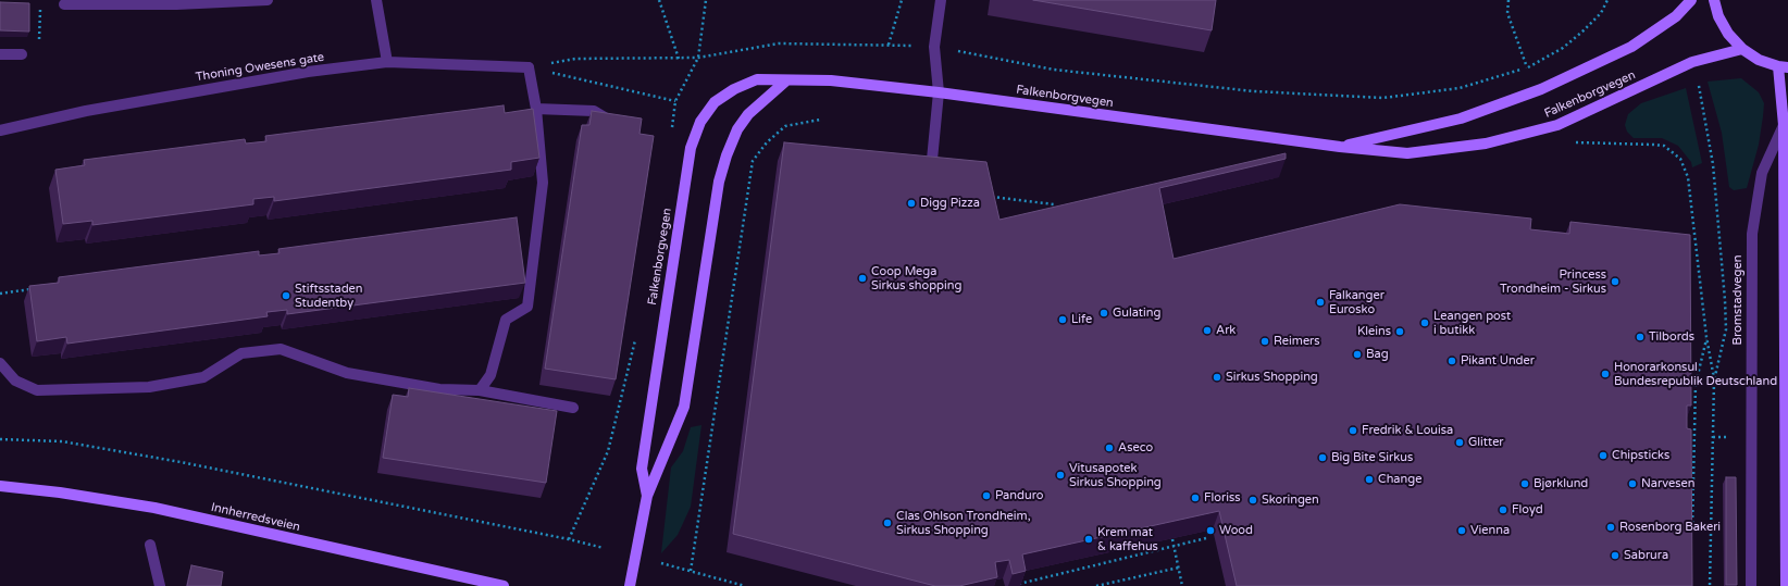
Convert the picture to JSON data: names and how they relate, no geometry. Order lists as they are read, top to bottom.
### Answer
{
  "streets": {
    "main road": ["Falkenborgvegen", "Bromstadvegen", "Innherredsveien"],
    "street": ["Thoning Owesens gate"]
  },
  "places": [
    "Digg Pizza",
    "Coop Mega Sirkus shopping",
    "Princess Trondheim - Sirkus",
    "Stiftsstaden Studentby",
    "Falkanger Eurosko",
    "Gulating",
    "Life",
    "Leangen post i butikk",
    "Ark",
    "Kleins",
    "Tilbords",
    "Reimers",
    "Bag",
    "Pikant Under",
    "Honorarkonsul Bundesrepublik Deutschland",
    "Sirkus Shopping",
    "Fredrik & Louisa",
    "Glitter",
    "Aseco",
    "Chipsticks",
    "Big Bite Sirkus",
    "Vitusapotek Sirkus Shopping",
    "Change",
    "Bjørklund",
    "Narvesen",
    "Panduro",
    "Floriss",
    "Skoringen",
    "Floyd",
    "Clas Ohlson Trondheim, Sirkus Shopping",
    "Rosenborg Bakeri",
    "Wood",
    "Vienna",
    "Krem mat & kaffehus",
    "Sabrura"
  ]
}
